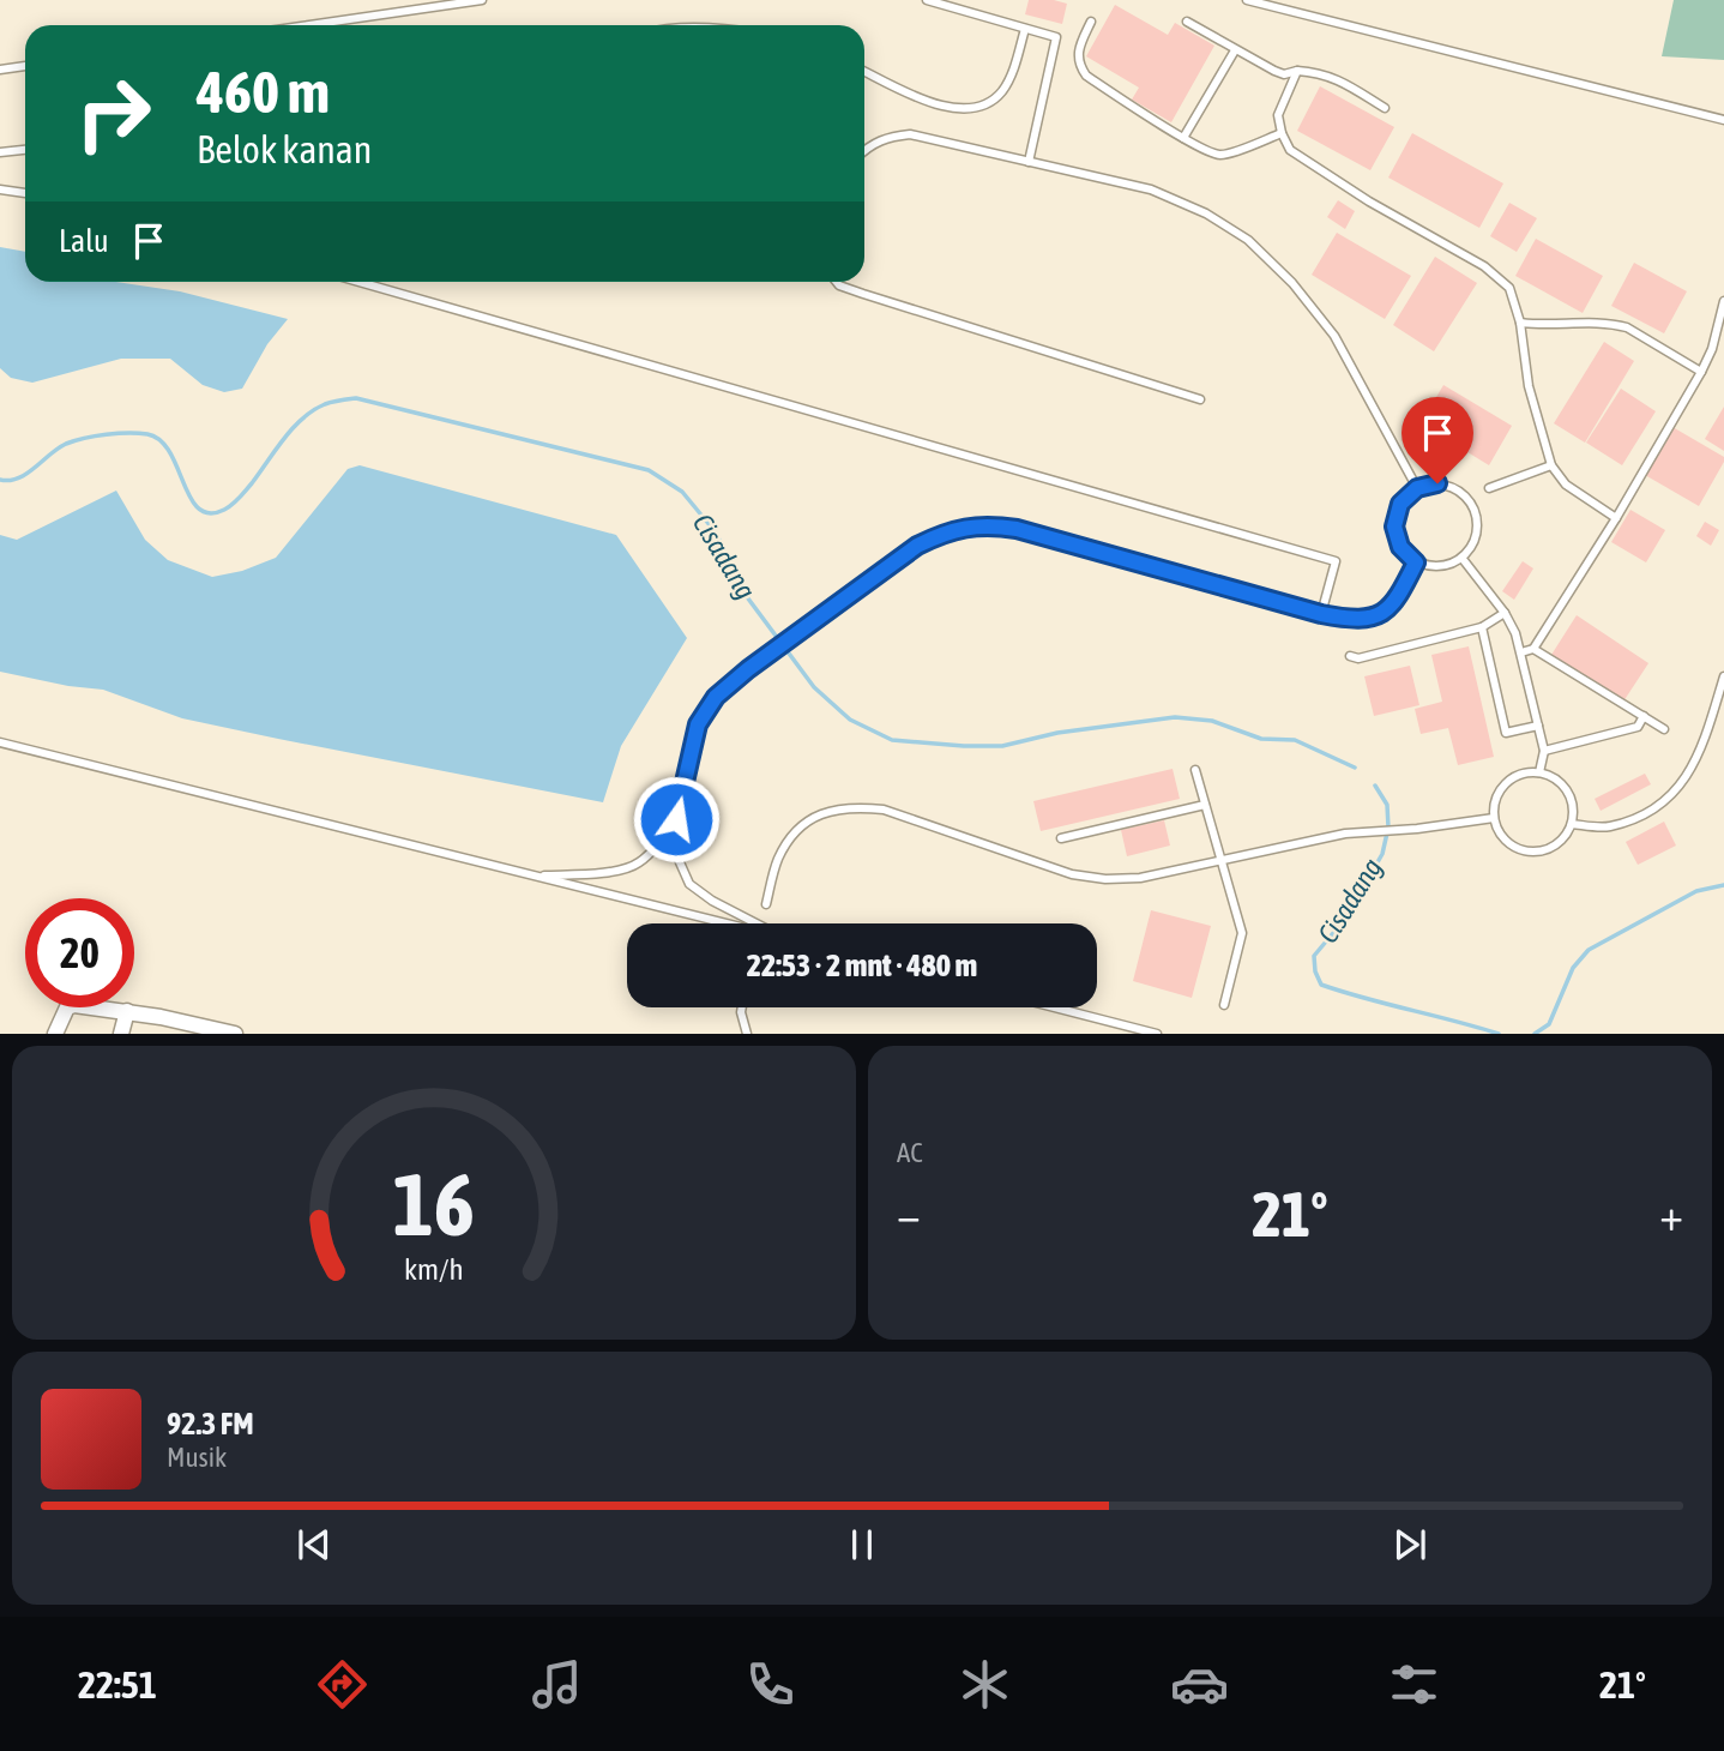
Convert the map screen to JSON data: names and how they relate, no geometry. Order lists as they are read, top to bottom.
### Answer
{
  "water": ["Cisadang"],
  "page": {
    "turn": ["460 m", "Belok kanan"],
    "then": "Lalu",
    "limit": "20",
    "trip": "22:53 · 2 mnt · 480 m",
    "tile": "AC",
    "heat": ["−", "21°", "+"],
    "song": ["92.3 FM", "Musik"],
    "tabs": ["22:51", "21°"],
    "gauge": ["16", "km/h"]
  }
}
